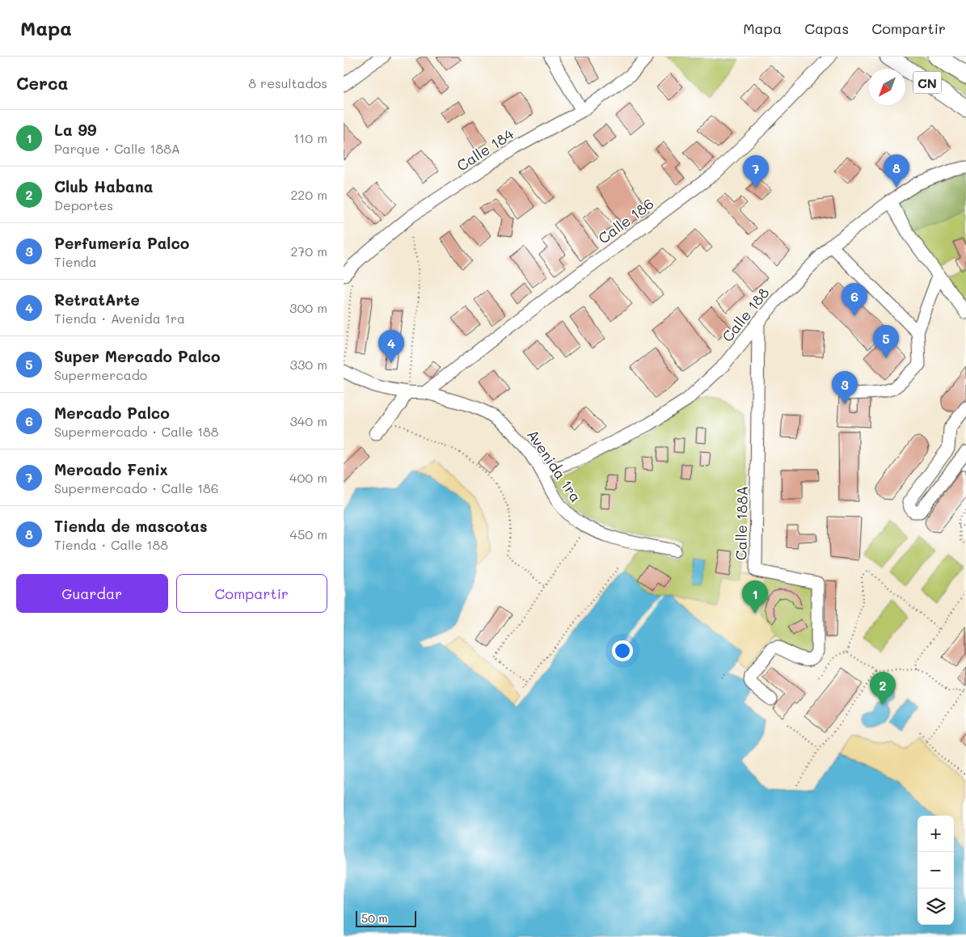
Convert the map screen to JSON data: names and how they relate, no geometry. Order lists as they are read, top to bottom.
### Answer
{
  "streets": {
    "highway": ["CN"],
    "street": [
      "Calle 184",
      "Calle 186",
      "Calle 188",
      "Avenida 1ra",
      "Calle 188A"
    ]
  },
  "crossings": [
    ["Calle 186", "Avenida 1ra"],
    ["Calle 188", "Avenida 1ra"],
    ["Calle 188", "Calle 188A"]
  ],
  "scale_bar": "50 m",
  "north": "bottom left",
  "page": {
    "header": "Mapa",
    "nav": ["Mapa", "Capas", "Compartir"],
    "heading": ["Cerca", "8 resultados"],
    "list": [
      {
        "mark": "1",
        "name": "La 99",
        "note": "Parque · Calle 188A",
        "value": "110 m"
      },
      {
        "mark": "2",
        "name": "Club Habana",
        "note": "Deportes",
        "value": "220 m"
      },
      {
        "mark": "3",
        "name": "Perfumería Palco",
        "note": "Tienda",
        "value": "270 m"
      },
      {
        "mark": "4",
        "name": "RetratArte",
        "note": "Tienda · Avenida 1ra",
        "value": "300 m"
      },
      {
        "mark": "5",
        "name": "Super Mercado Palco",
        "note": "Supermercado",
        "value": "330 m"
      },
      {
        "mark": "6",
        "name": "Mercado Palco",
        "note": "Supermercado · Calle 188",
        "value": "340 m"
      },
      {
        "mark": "7",
        "name": "Mercado Fenix",
        "note": "Supermercado · Calle 186",
        "value": "400 m"
      },
      {
        "mark": "8",
        "name": "Tienda de mascotas",
        "note": "Tienda · Calle 188",
        "value": "450 m"
      }
    ],
    "pins": [
      "8",
      "7",
      "6",
      "5",
      "4",
      "3",
      "1",
      "2"
    ],
    "buttons": ["Guardar", "Compartir"],
    "map_buttons": ["+", "−"],
    "scale": "50 m"
  }
}
